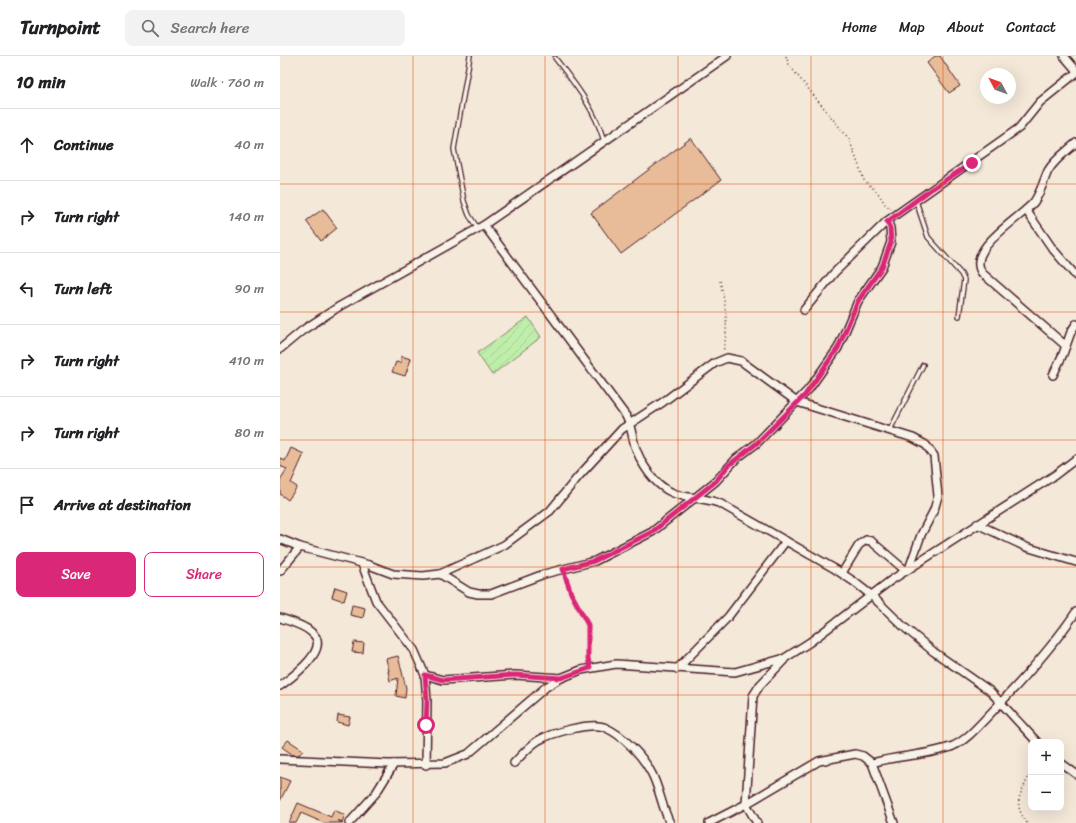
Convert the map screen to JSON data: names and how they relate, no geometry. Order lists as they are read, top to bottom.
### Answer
{
  "north": "top left",
  "page": {
    "header": "Turnpoint",
    "search": "Search here",
    "nav": [
      "Home",
      "Map",
      "About",
      "Contact"
    ],
    "heading": ["10 min", "Walk · 760 m"],
    "list": [
      ["Continue", "40 m"],
      ["Turn right", "140 m"],
      ["Turn left", "90 m"],
      ["Turn right", "410 m"],
      ["Turn right", "80 m"],
      "Arrive at destination"
    ],
    "buttons": ["Save", "Share"],
    "map_buttons": ["+", "−"]
  }
}
